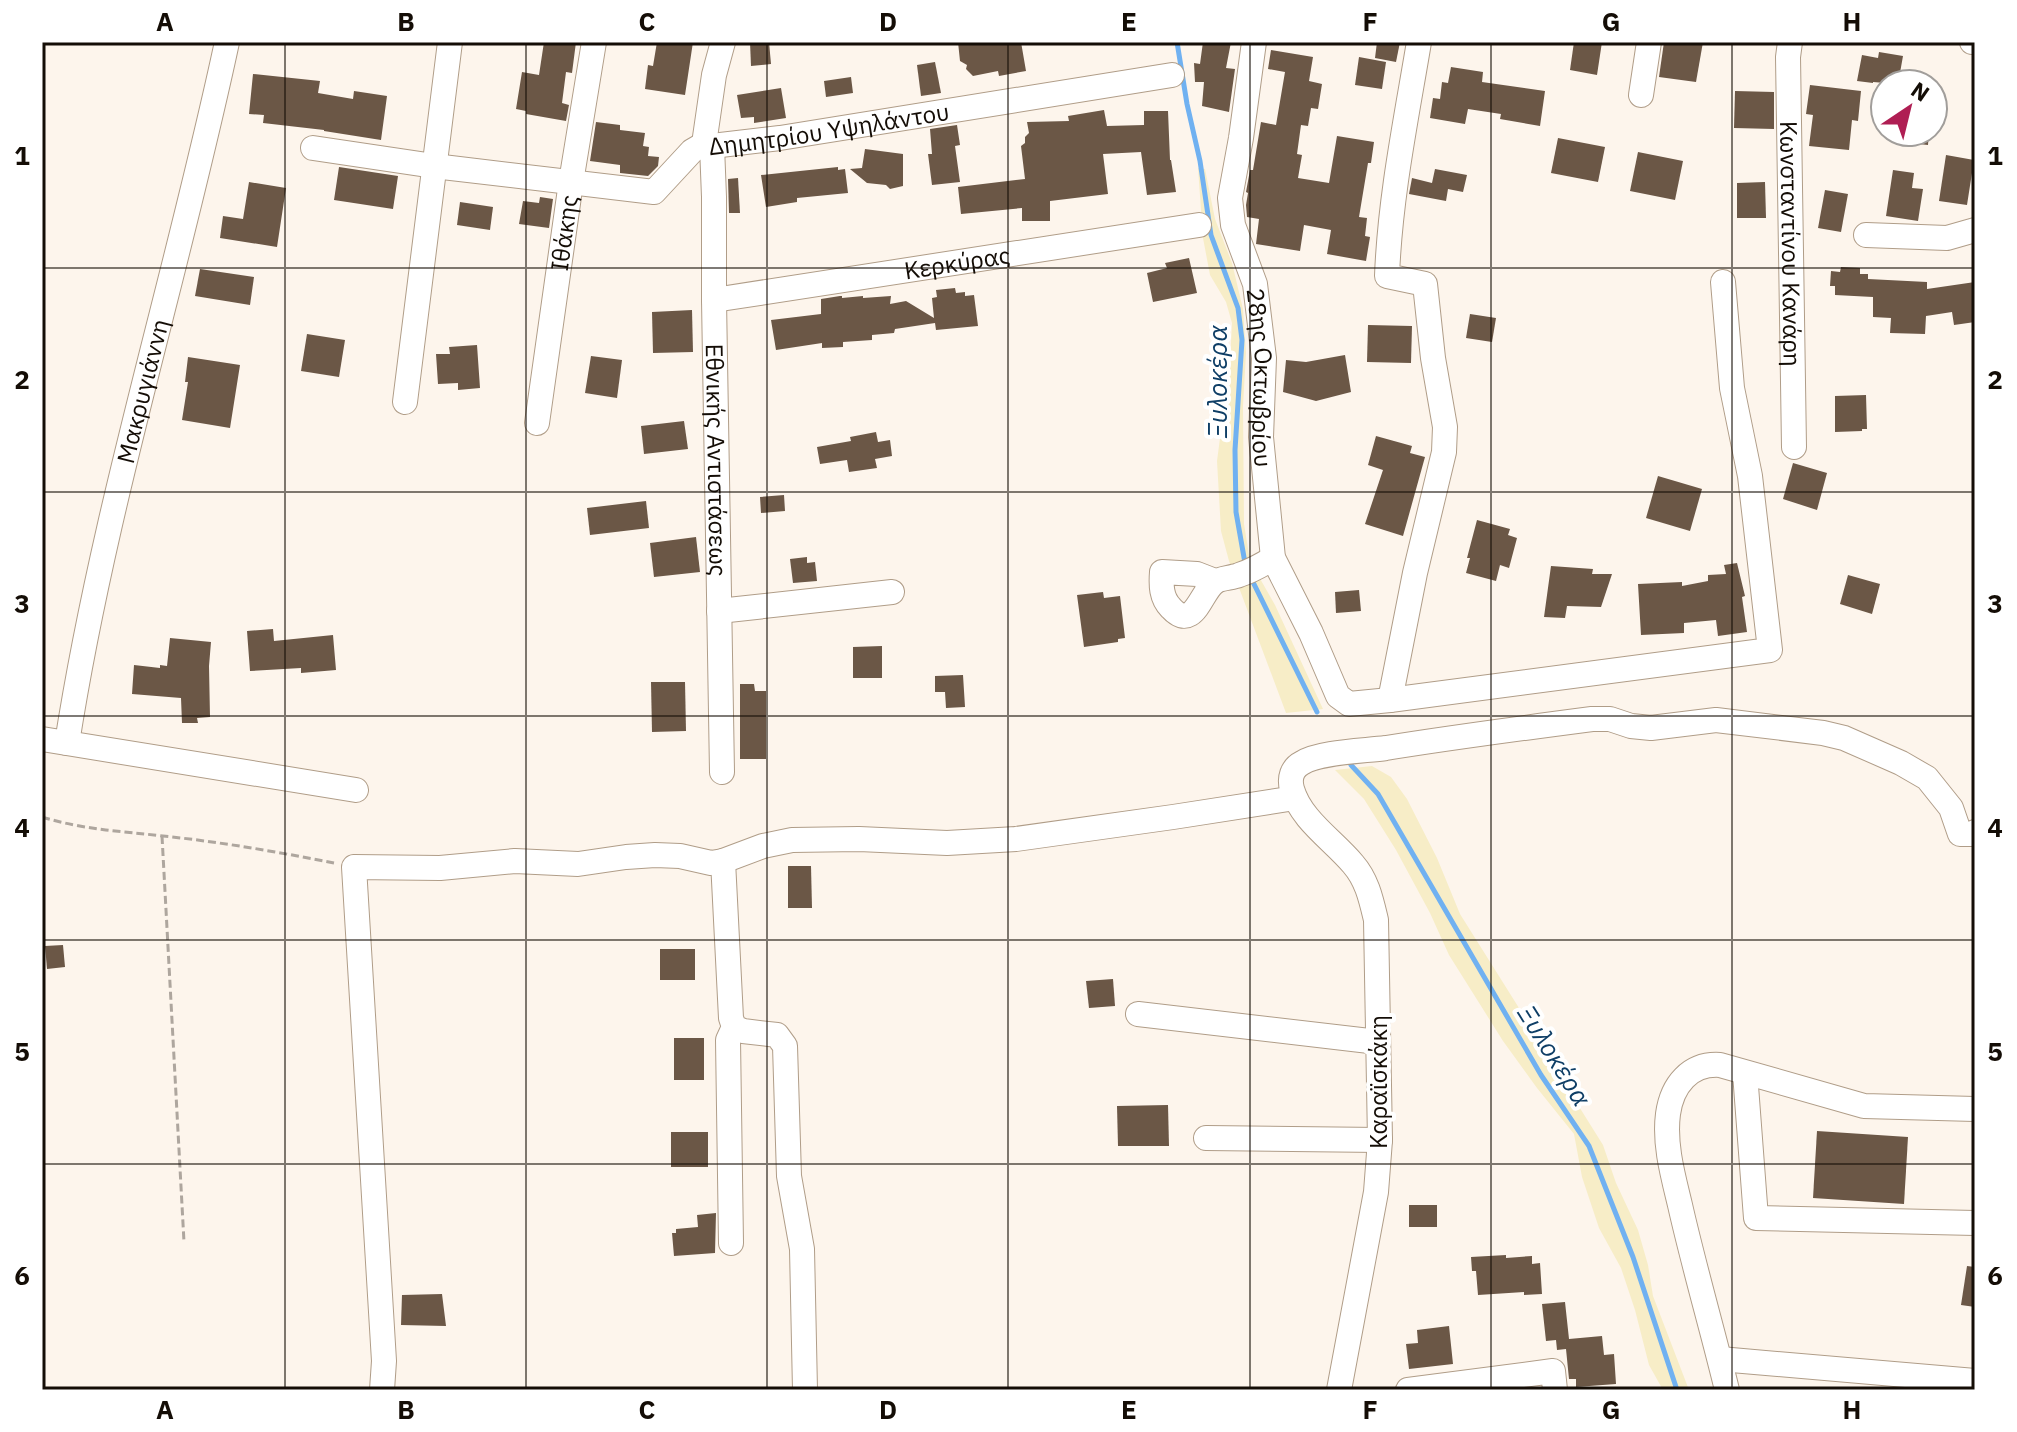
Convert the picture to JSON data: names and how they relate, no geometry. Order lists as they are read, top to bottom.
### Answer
{
  "streets": {
    "street": [
      "Δημητρίου Υψηλάντου",
      "Ιθάκης",
      "Κωνσταντίνου Κανάρη",
      "Κερκύρας",
      "28ης Οκτωβρίου",
      "Μακρυγιάννη",
      "Εθνικής Αντιστάσεως",
      "Καραϊσκάκη"
    ]
  },
  "crossings": [
    ["Δημητρίου Υψηλάντου", "Ιθάκης"],
    ["Δημητρίου Υψηλάντου", "Εθνικής Αντιστάσεως"],
    ["Κερκύρας", "Εθνικής Αντιστάσεως"]
  ],
  "water": ["Ξυλοκέρα"],
  "north": "top right",
  "grid": {
    "columns": [
      "A",
      "B",
      "C",
      "D",
      "E",
      "F",
      "G",
      "H"
    ],
    "rows": [
      "1",
      "2",
      "3",
      "4",
      "5",
      "6"
    ]
  }
}
